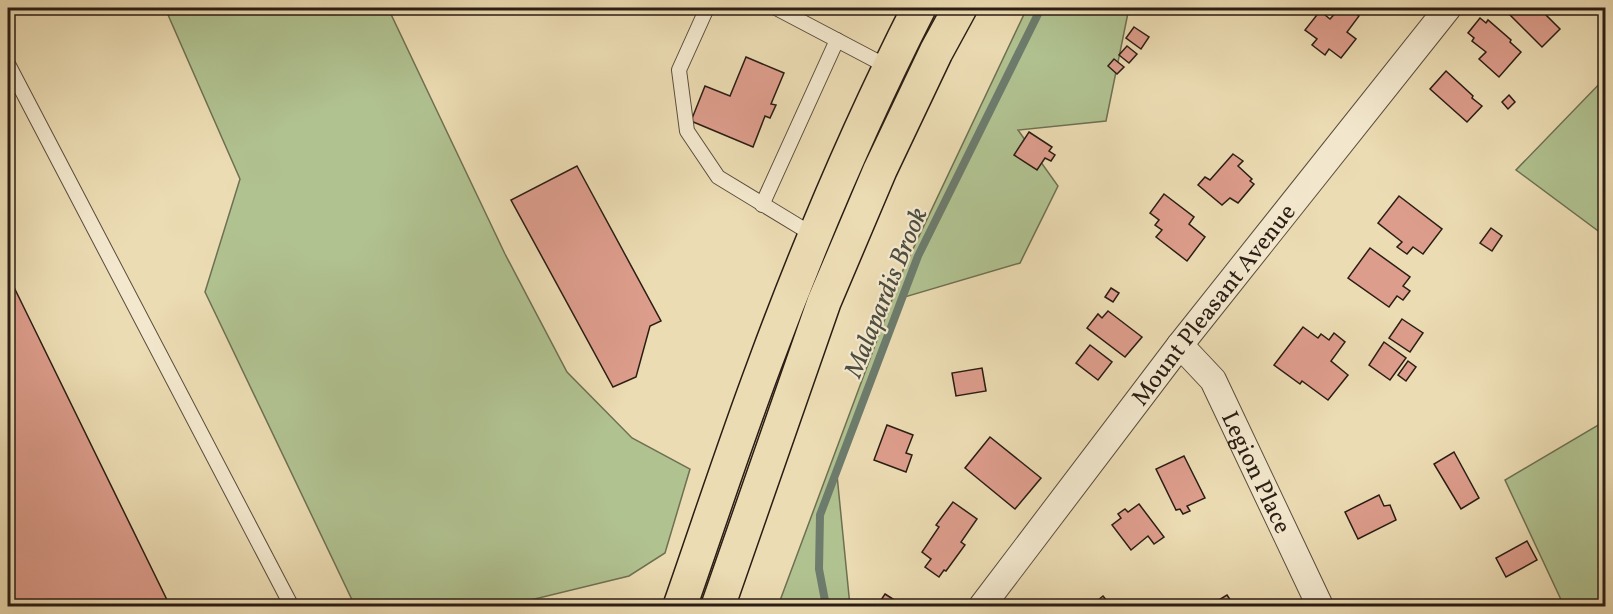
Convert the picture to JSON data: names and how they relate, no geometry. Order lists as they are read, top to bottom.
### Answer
{
  "streets": {
    "street": ["Mount Pleasant Avenue", "Legion Place"]
  },
  "crossings": [
    ["Mount Pleasant Avenue", "Legion Place"]
  ],
  "water": ["Malapardis Brook"]
}
